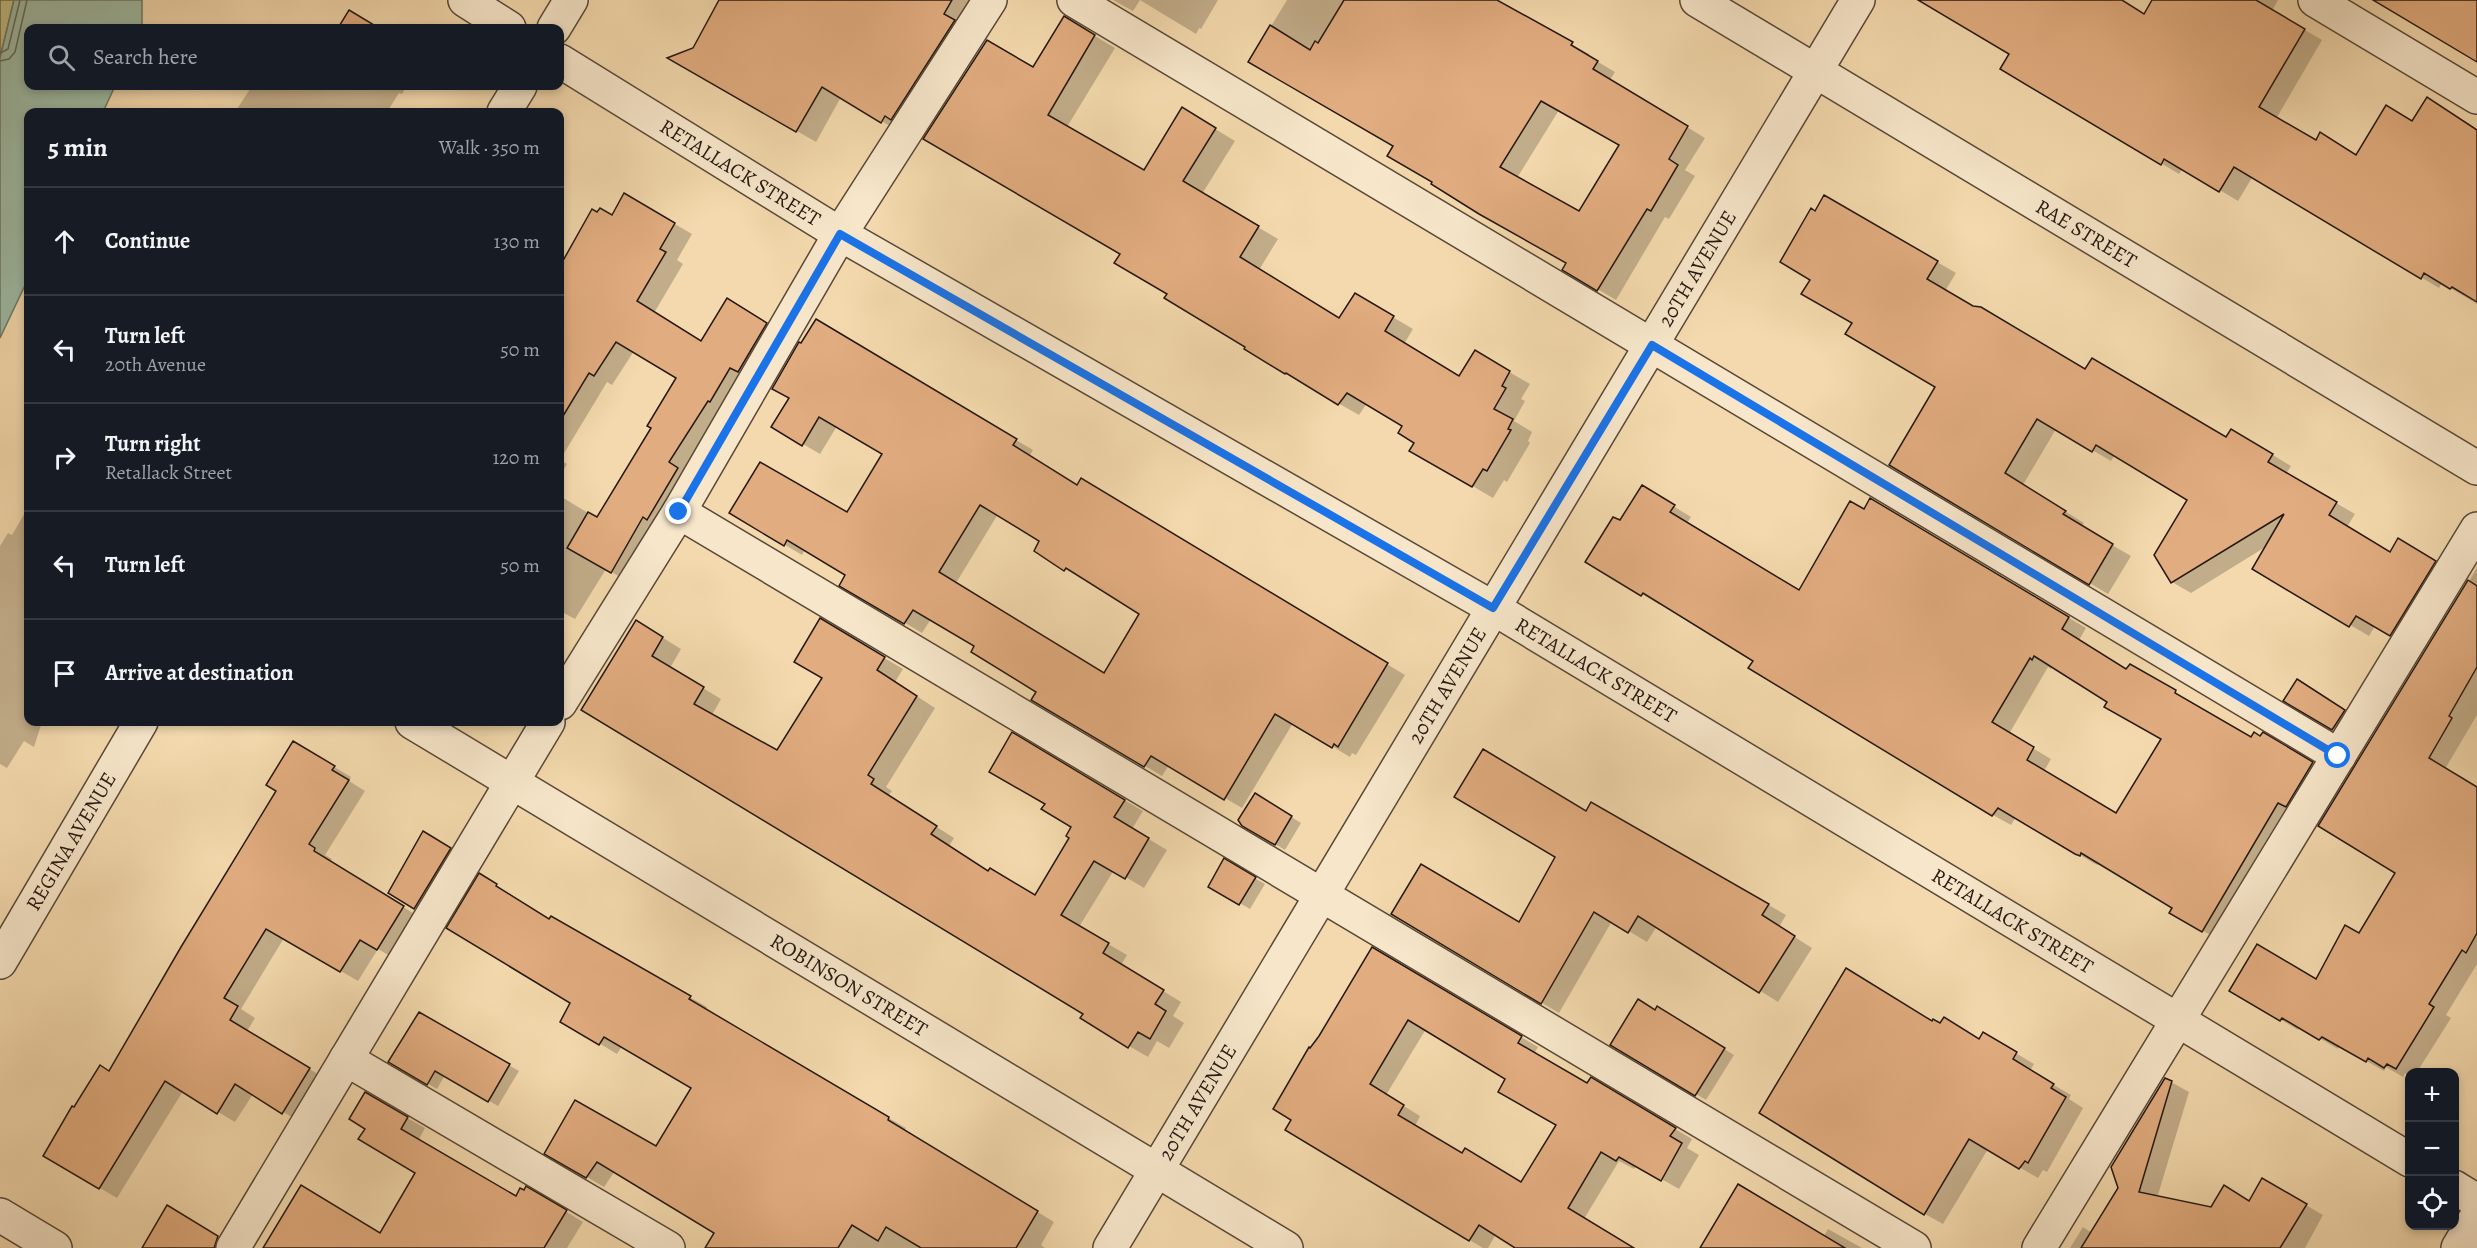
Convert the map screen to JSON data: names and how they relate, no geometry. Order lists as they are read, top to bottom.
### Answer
{
  "streets": {
    "street": [
      "RETALLACK STREET",
      "RAE STREET",
      "20TH AVENUE",
      "REGINA AVENUE",
      "ROBINSON STREET"
    ]
  },
  "crossings": [
    ["RETALLACK STREET", "20TH AVENUE"],
    ["RAE STREET", "20TH AVENUE"],
    ["20TH AVENUE", "ROBINSON STREET"]
  ],
  "page": {
    "search": "Search here",
    "heading": ["5 min", "Walk · 350 m"],
    "list": [
      ["Continue", "130 m"],
      ["Turn left", "20th Avenue", "50 m"],
      ["Turn right", "Retallack Street", "120 m"],
      ["Turn left", "50 m"],
      "Arrive at destination"
    ],
    "map_buttons": ["+", "−"]
  }
}
